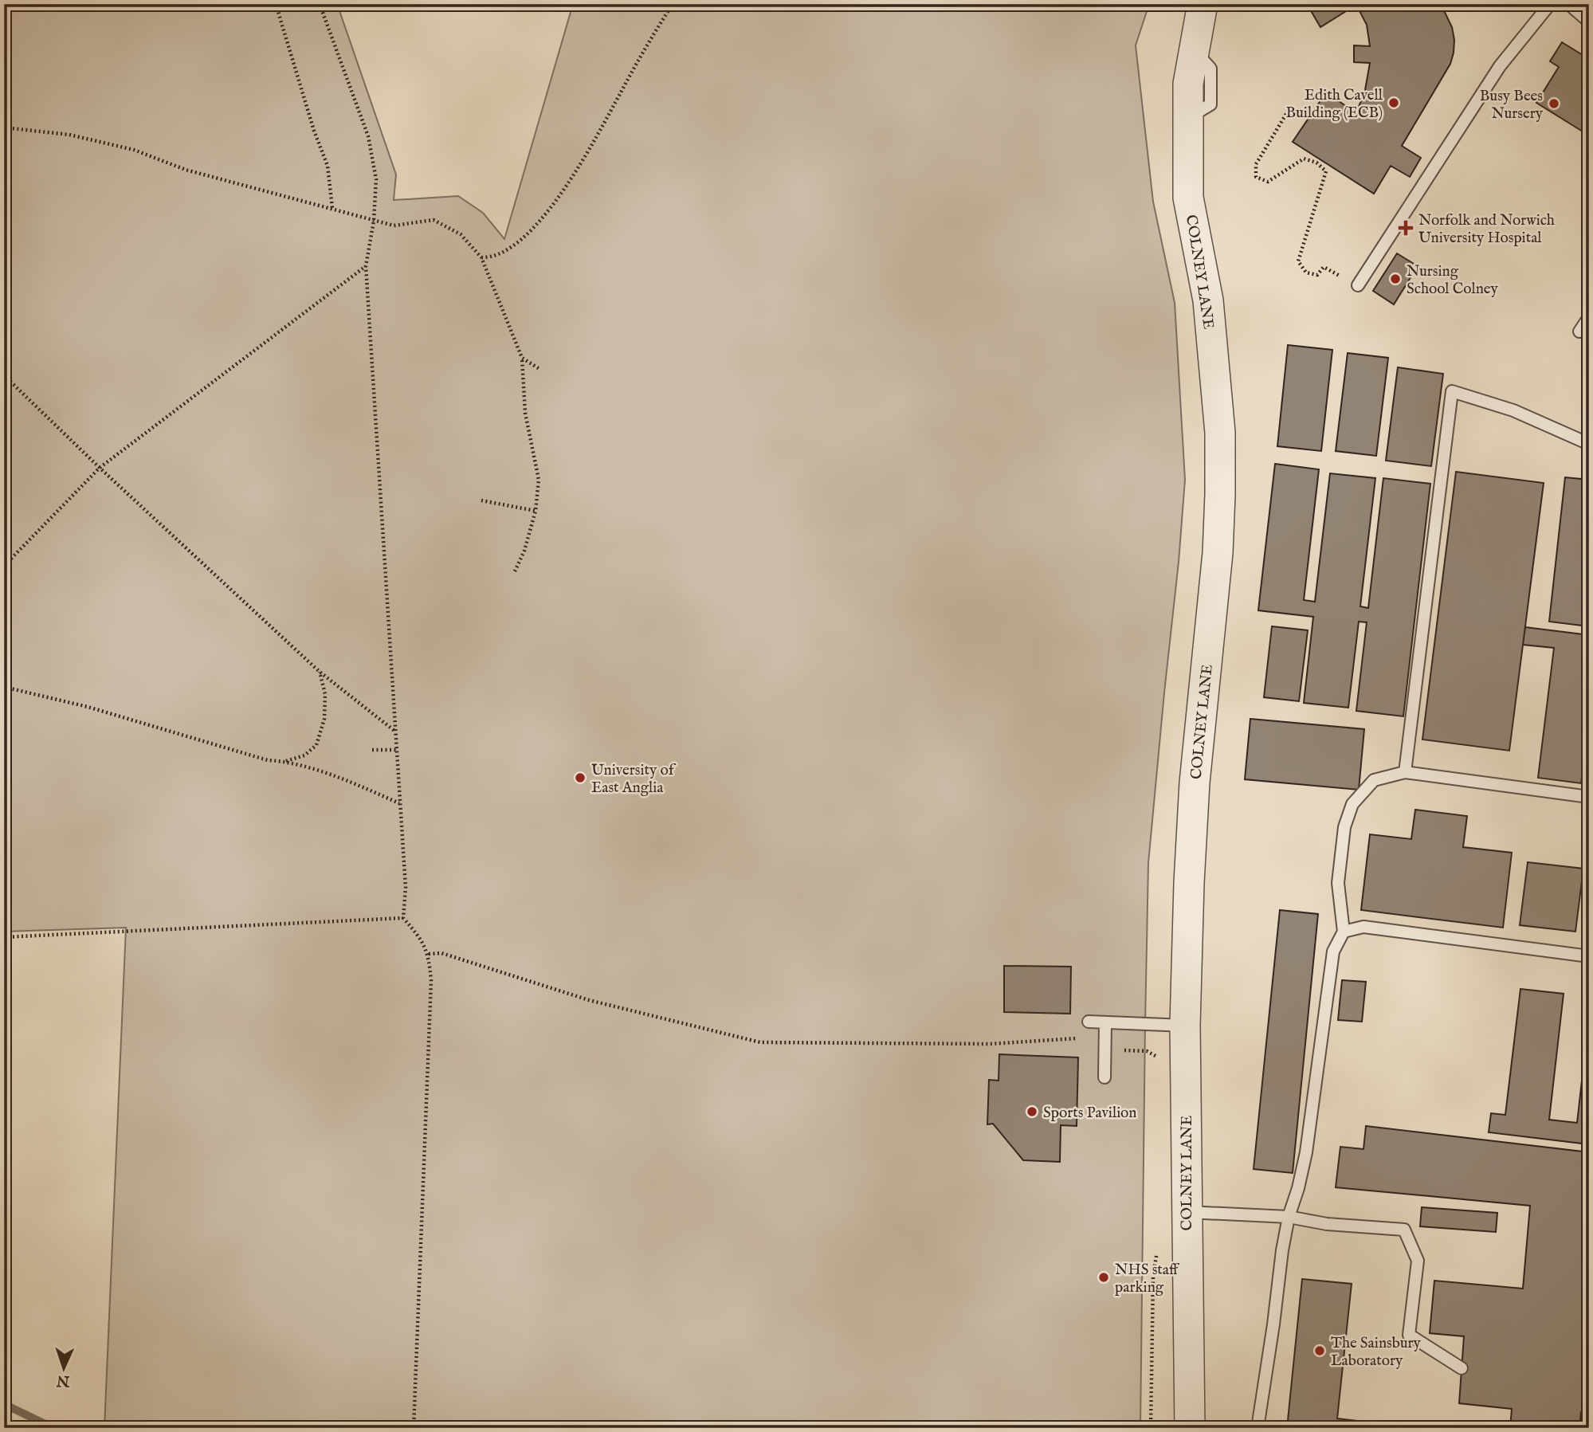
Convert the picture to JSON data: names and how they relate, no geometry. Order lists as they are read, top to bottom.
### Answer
{
  "streets": {
    "street": ["COLNEY LANE"]
  },
  "places": {
    "other": [
      "Edith Cavell Building (ECB)",
      "Busy Bees Nursery",
      "Nursing School Colney",
      "University of East Anglia",
      "Sports Pavilion",
      "NHS staff parking",
      "The Sainsbury Laboratory"
    ],
    "health": ["Norfolk and Norwich University Hospital"]
  },
  "north": "bottom"
}
